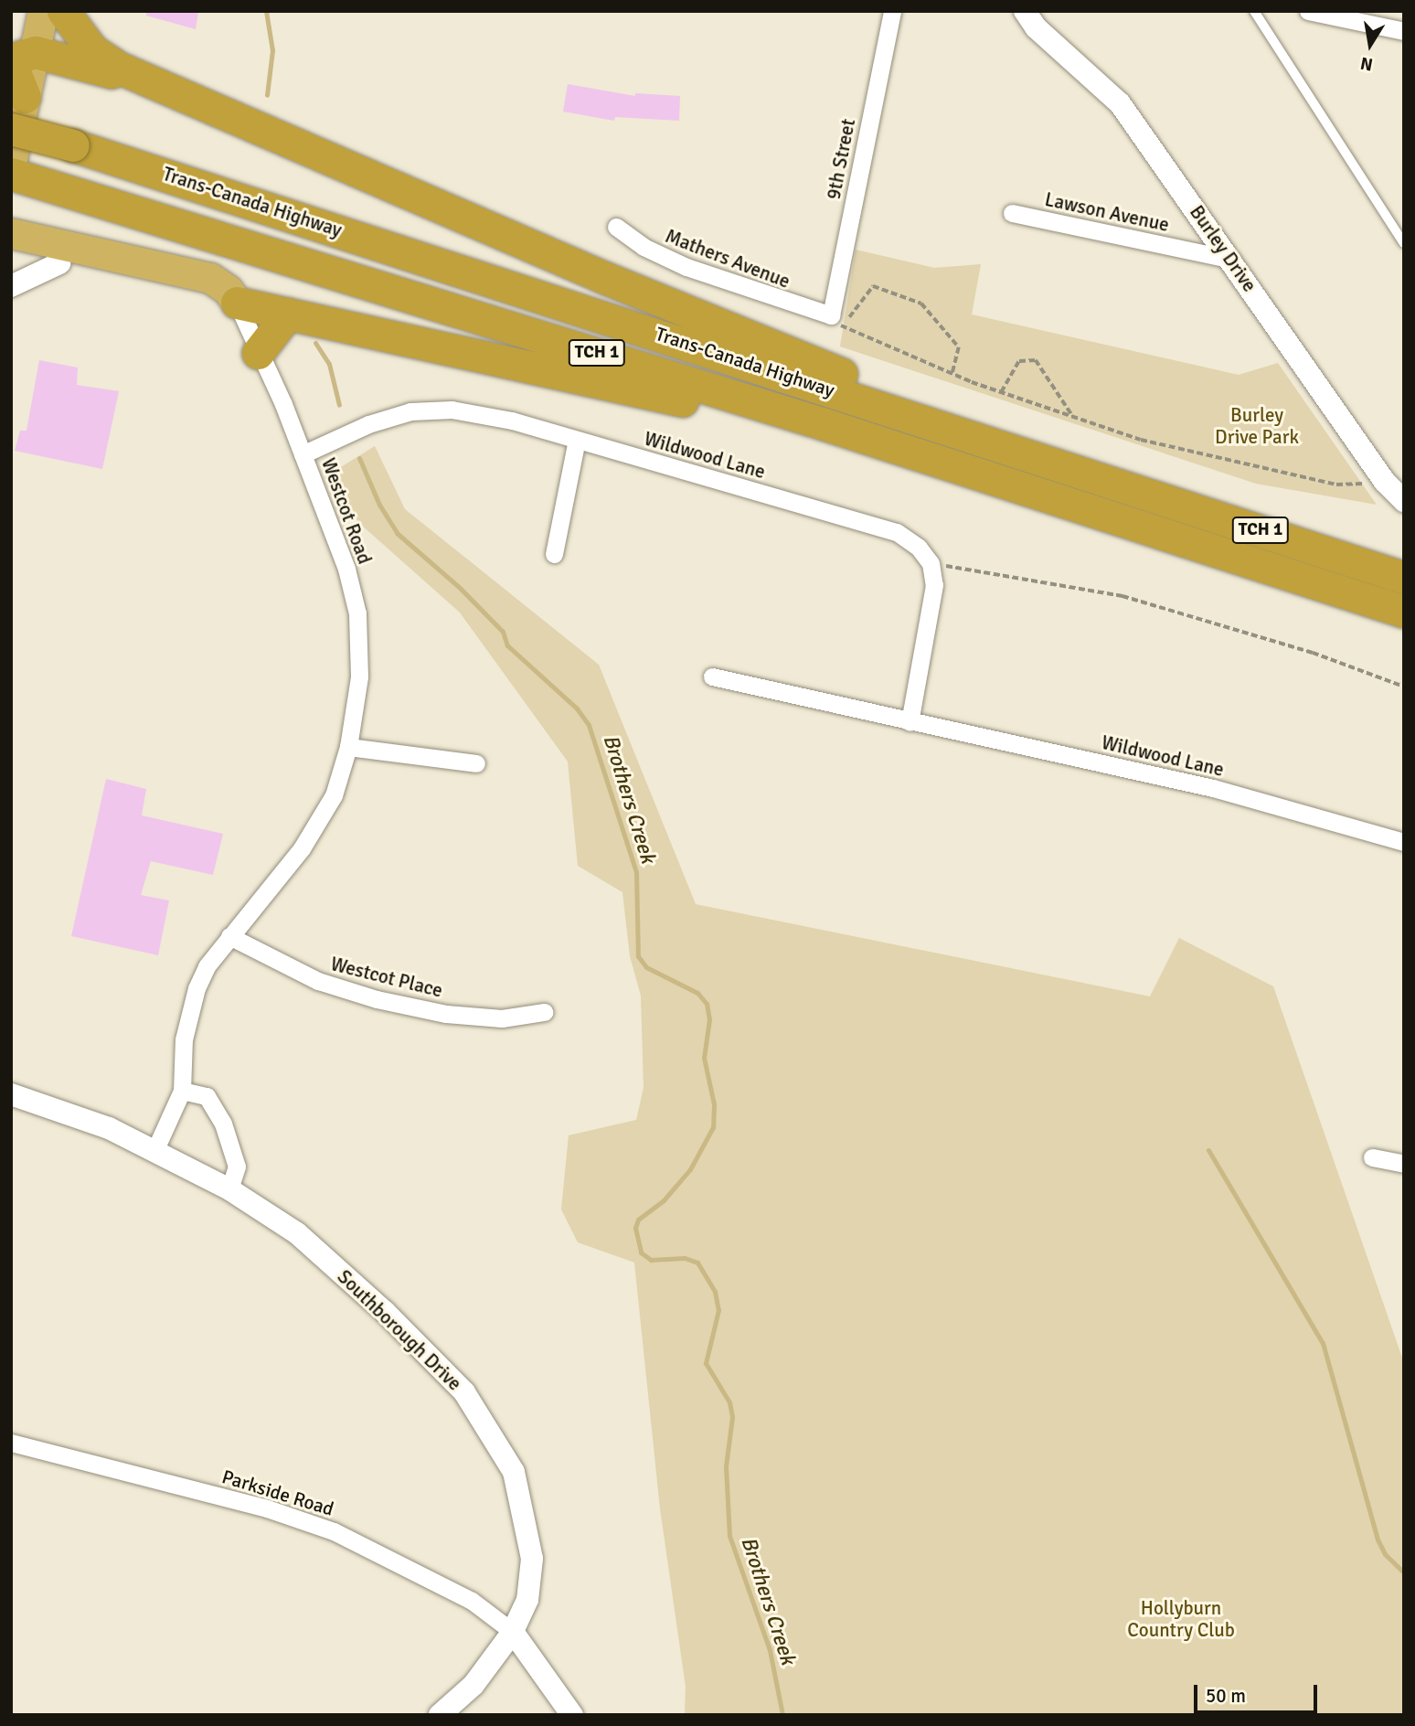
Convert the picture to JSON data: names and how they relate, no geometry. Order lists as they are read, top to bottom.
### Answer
{
  "streets": {
    "highway": ["Trans-Canada Highway", "TCH 1"],
    "street": [
      "9th Street",
      "Lawson Avenue",
      "Burley Drive",
      "Mathers Avenue",
      "Wildwood Lane",
      "Westcot Road",
      "Westcot Place",
      "Southborough Drive",
      "Parkside Road"
    ]
  },
  "crossings": [
    ["9th Street", "Mathers Avenue"],
    ["Lawson Avenue", "Burley Drive"],
    ["Wildwood Lane", "Westcot Road"],
    ["Westcot Road", "Westcot Place"],
    ["Westcot Road", "Southborough Drive"],
    ["Southborough Drive", "Parkside Road"]
  ],
  "water": ["Brothers Creek"],
  "parks": ["Burley Drive Park", "Hollyburn Country Club"],
  "scale_bar": "50 m",
  "north": "bottom"
}
